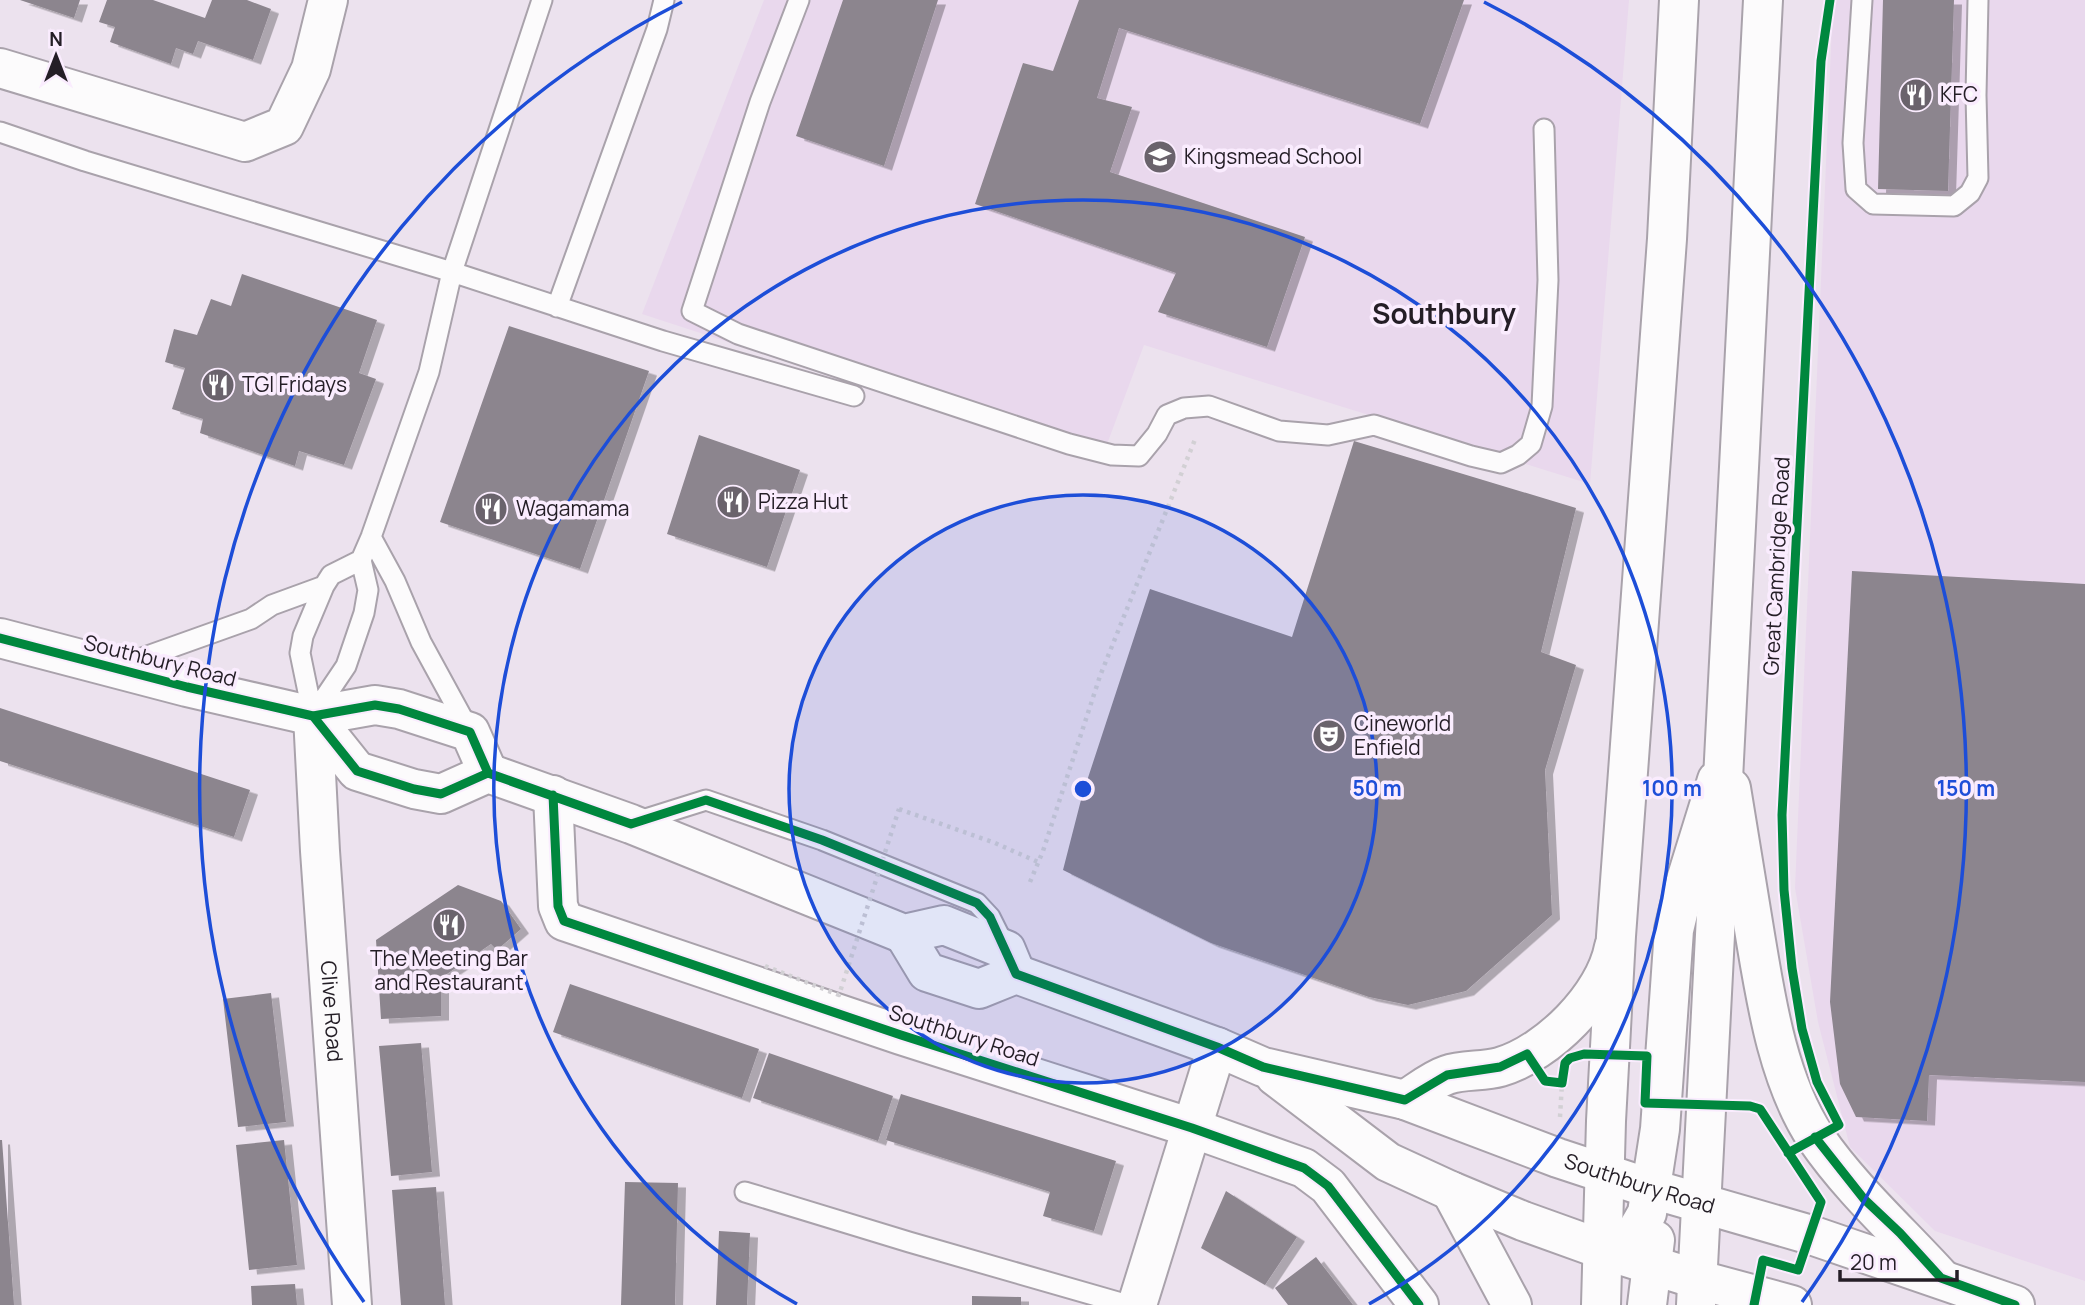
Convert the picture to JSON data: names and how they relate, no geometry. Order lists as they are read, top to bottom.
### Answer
{
  "streets": {
    "main road": ["Great Cambridge Road", "Southbury Road", "Clive Road"]
  },
  "crossings": [
    ["Great Cambridge Road", "Southbury Road"],
    ["Southbury Road", "Clive Road"]
  ],
  "districts": ["Southbury"],
  "places": {
    "restaurant": [
      "KFC",
      "TGI Fridays",
      "Pizza Hut",
      "Wagamama",
      "The Meeting Bar and Restaurant"
    ],
    "school or university": ["Kingsmead School"],
    "theatre": ["Cineworld Enfield"]
  },
  "scale_bar": "20 m",
  "north": "top",
  "rings": ["50 m", "100 m", "150 m"]
}
